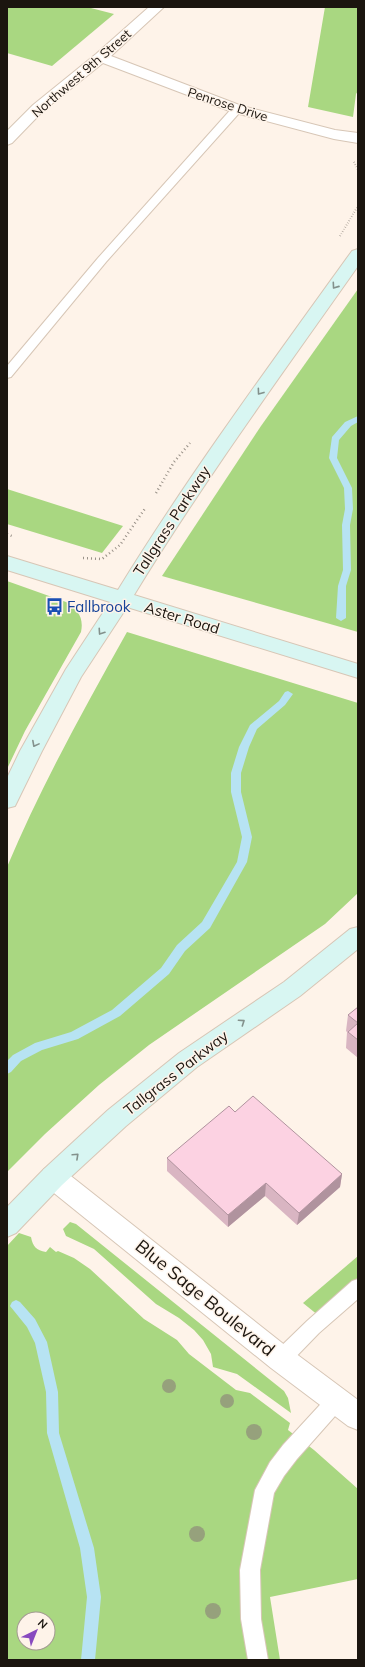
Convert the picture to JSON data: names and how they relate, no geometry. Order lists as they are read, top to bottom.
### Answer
{
  "streets": {
    "street": [
      "Northwest 9th Street",
      "Penrose Drive",
      "Tallgrass Parkway",
      "Aster Road",
      "Blue Sage Boulevard"
    ]
  },
  "crossings": [
    ["Northwest 9th Street", "Penrose Drive"],
    ["Tallgrass Parkway", "Aster Road"],
    ["Tallgrass Parkway", "Blue Sage Boulevard"]
  ],
  "places": {
    "bus stop": ["Fallbrook"]
  },
  "north": "top right"
}
